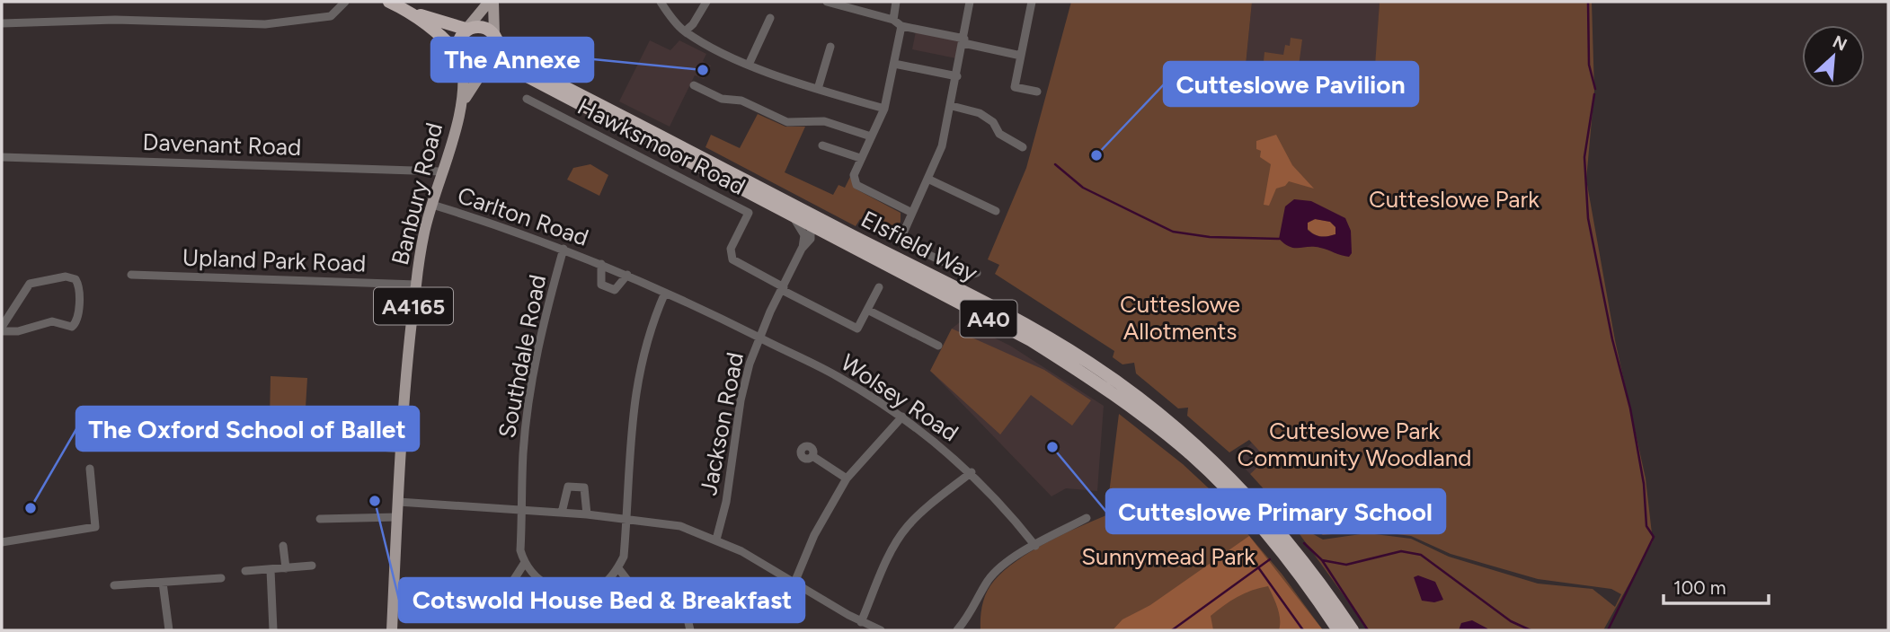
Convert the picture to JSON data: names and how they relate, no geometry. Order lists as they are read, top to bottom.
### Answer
{
  "streets": {
    "highway": ["Elsfield Way", "A40"],
    "main road": ["Banbury Road", "A4165"],
    "street": [
      "Davenant Road",
      "Hawksmoor Road",
      "Carlton Road",
      "Upland Park Road",
      "Southdale Road",
      "Wolsey Road",
      "Jackson Road"
    ]
  },
  "crossings": [
    ["Davenant Road", "Banbury Road"],
    ["Hawksmoor Road", "Jackson Road"],
    ["Banbury Road", "Carlton Road"],
    ["Banbury Road", "Elsfield Way"],
    ["Banbury Road", "Upland Park Road"],
    ["Carlton Road", "Southdale Road"],
    ["Carlton Road", "Wolsey Road"],
    ["Elsfield Way", "Jackson Road"],
    ["Wolsey Road", "Jackson Road"]
  ],
  "parks": [
    "Cutteslowe Park",
    "Cutteslowe Allotments",
    "Cutteslowe Park Community Woodland",
    "Sunnymead Park"
  ],
  "places": [
    "The Annexe",
    "Cutteslowe Pavilion",
    "Cutteslowe Primary School",
    "Cotswold House Bed & Breakfast",
    "The Oxford School of Ballet"
  ],
  "scale_bar": "100 m",
  "north": "top right"
}
